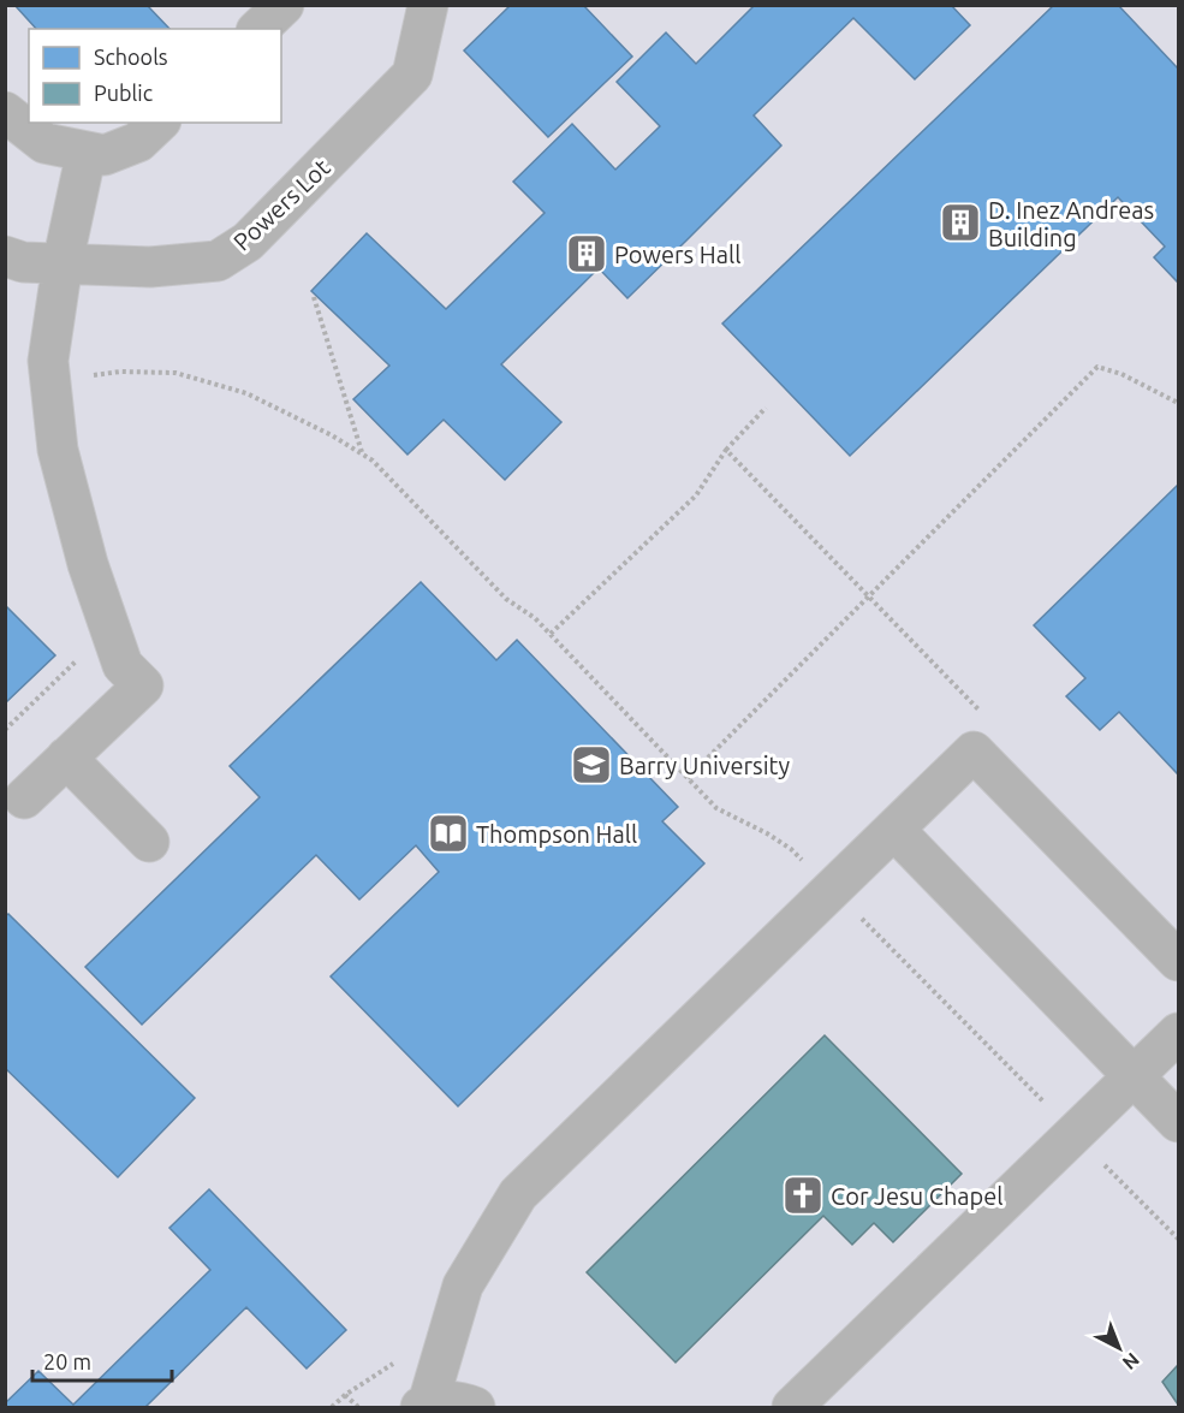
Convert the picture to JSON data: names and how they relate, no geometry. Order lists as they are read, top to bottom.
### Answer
{
  "streets": {
    "lane": ["Powers Lot"]
  },
  "places": {
    "building": ["D. Inez Andreas Building", "Powers Hall"],
    "school or university": ["Barry University"],
    "library": ["Thompson Hall"],
    "church": ["Cor Jesu Chapel"]
  },
  "legend": ["Schools", "Public"],
  "scale_bar": "20 m",
  "north": "bottom right"
}
